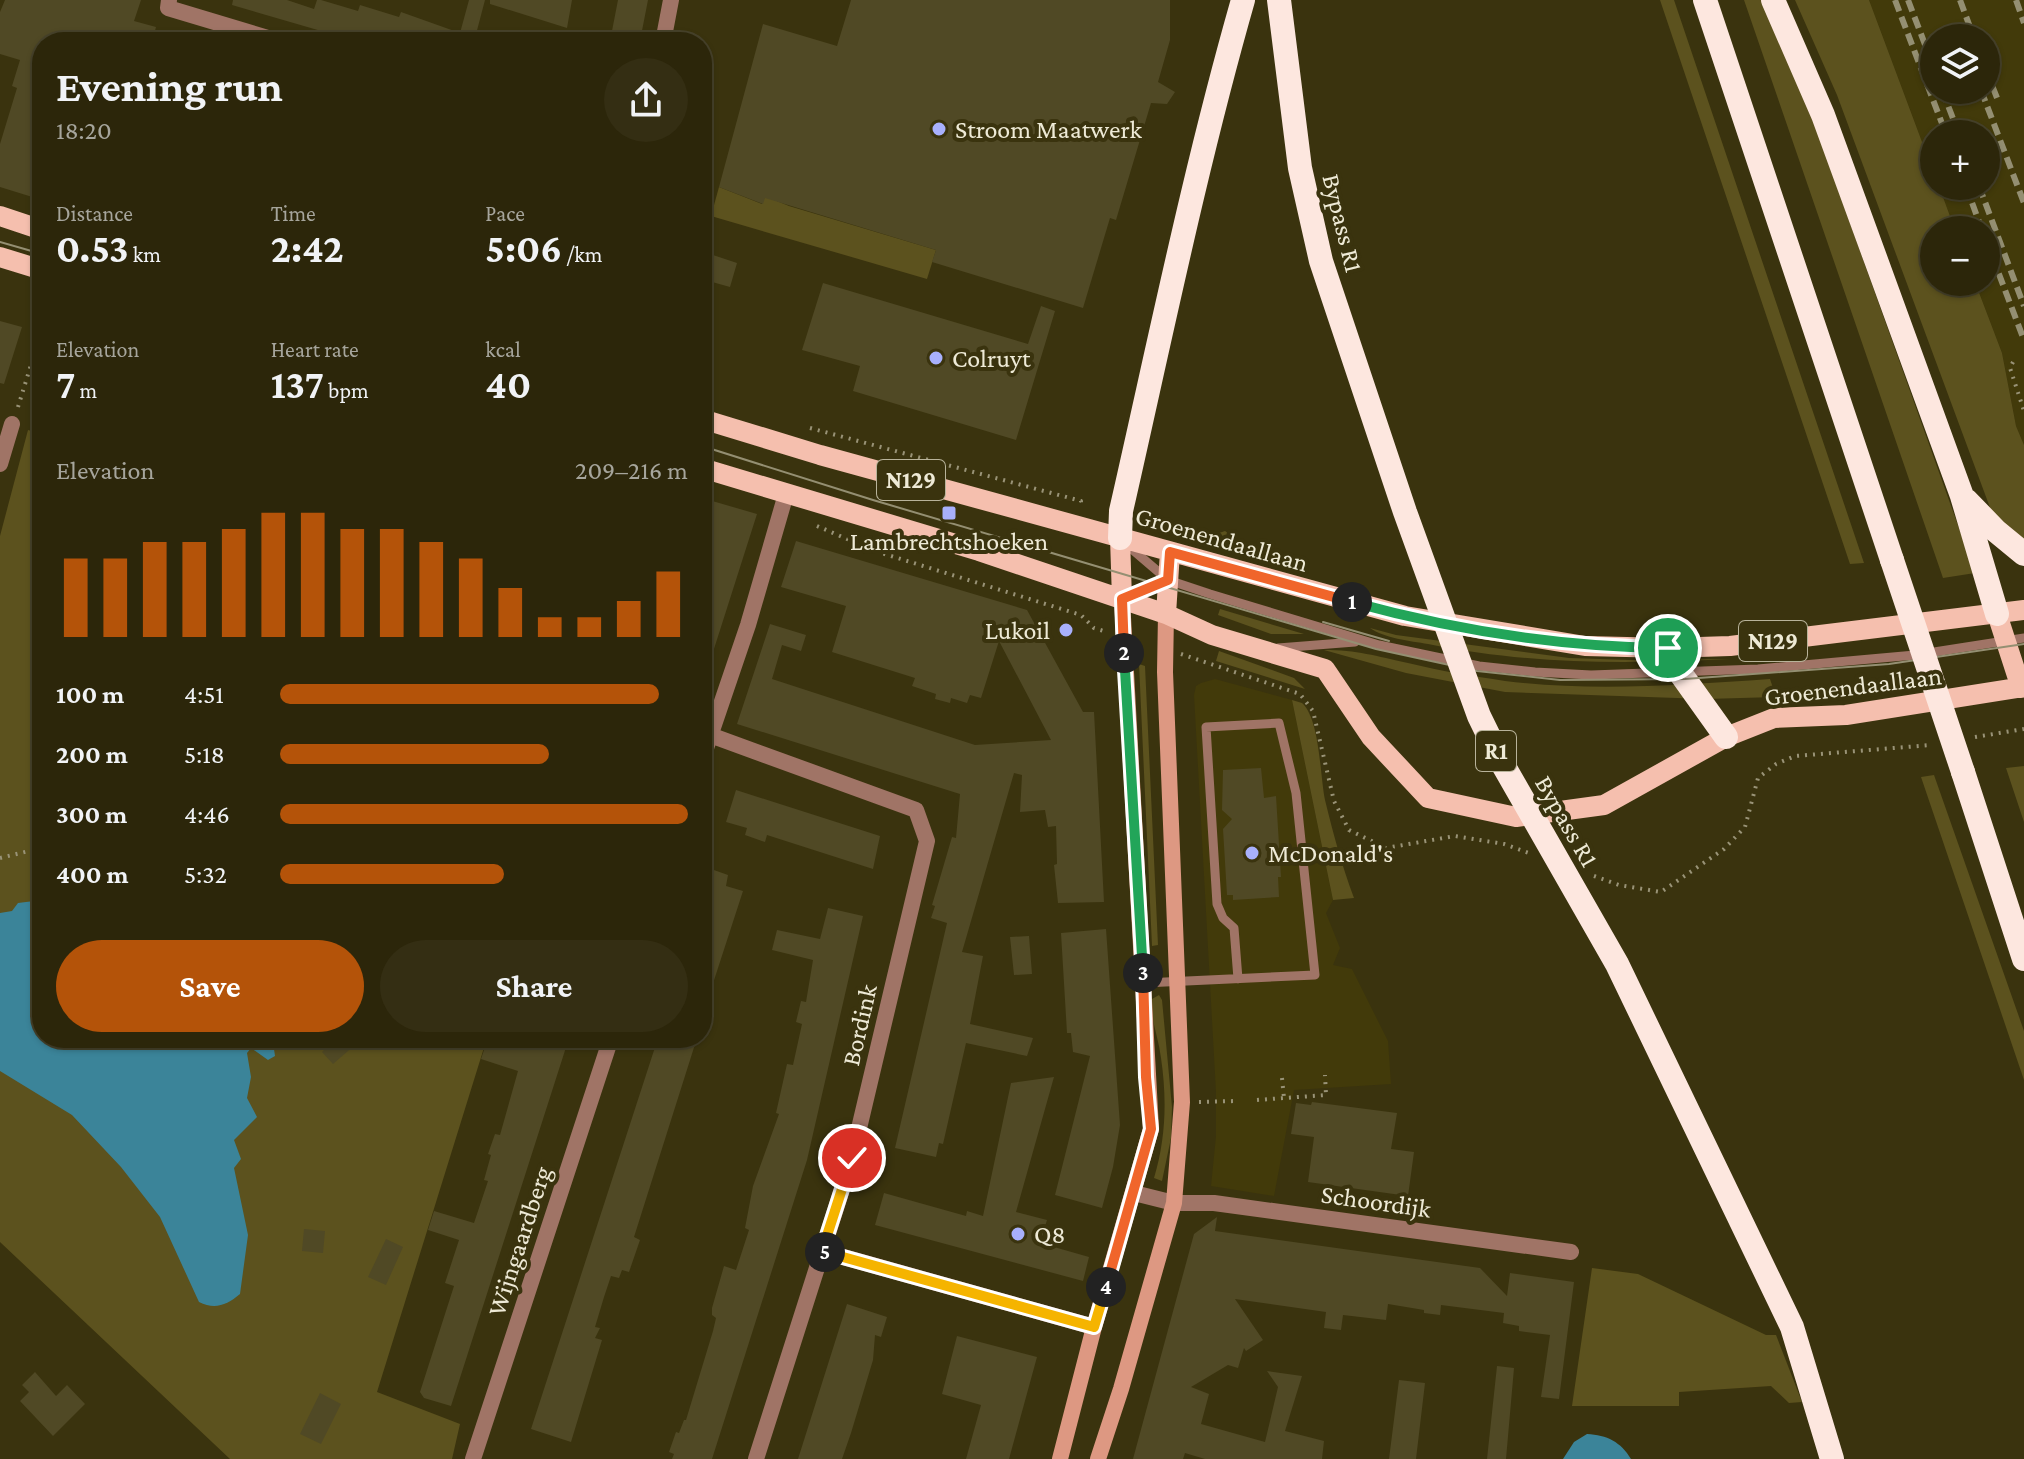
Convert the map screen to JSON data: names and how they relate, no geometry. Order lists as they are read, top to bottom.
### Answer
{
  "streets": {
    "highway": ["Bypass R1", "R1"],
    "main road": ["N129", "Groenendaallaan"],
    "street": ["Bordink", "Schoordijk", "Wijngaardberg"]
  },
  "places": {
    "other": [
      "Stroom Maatwerk",
      "Colruyt",
      "Lukoil",
      "McDonald's",
      "Q8"
    ],
    "transit": ["Lambrechtshoeken"]
  },
  "page": {
    "map_buttons": ["+", "−"],
    "heading": ["Evening run", "18:20"],
    "stats": [
      ["Distance", "0.53 km"],
      ["Time", "2:42"],
      ["Pace", "5:06 /km"],
      ["Elevation", "7 m"],
      ["Heart rate", "137 bpm"],
      ["kcal", "40"]
    ],
    "chart": ["Elevation", "209–216 m"],
    "pins": [
      "1",
      "2",
      "3",
      "5",
      "4"
    ],
    "list": [
      {
        "name": "100 m",
        "note": "4:51"
      },
      {
        "name": "200 m",
        "note": "5:18"
      },
      {
        "name": "300 m",
        "note": "4:46"
      },
      {
        "name": "400 m",
        "note": "5:32"
      }
    ],
    "buttons": ["Save", "Share"]
  }
}
